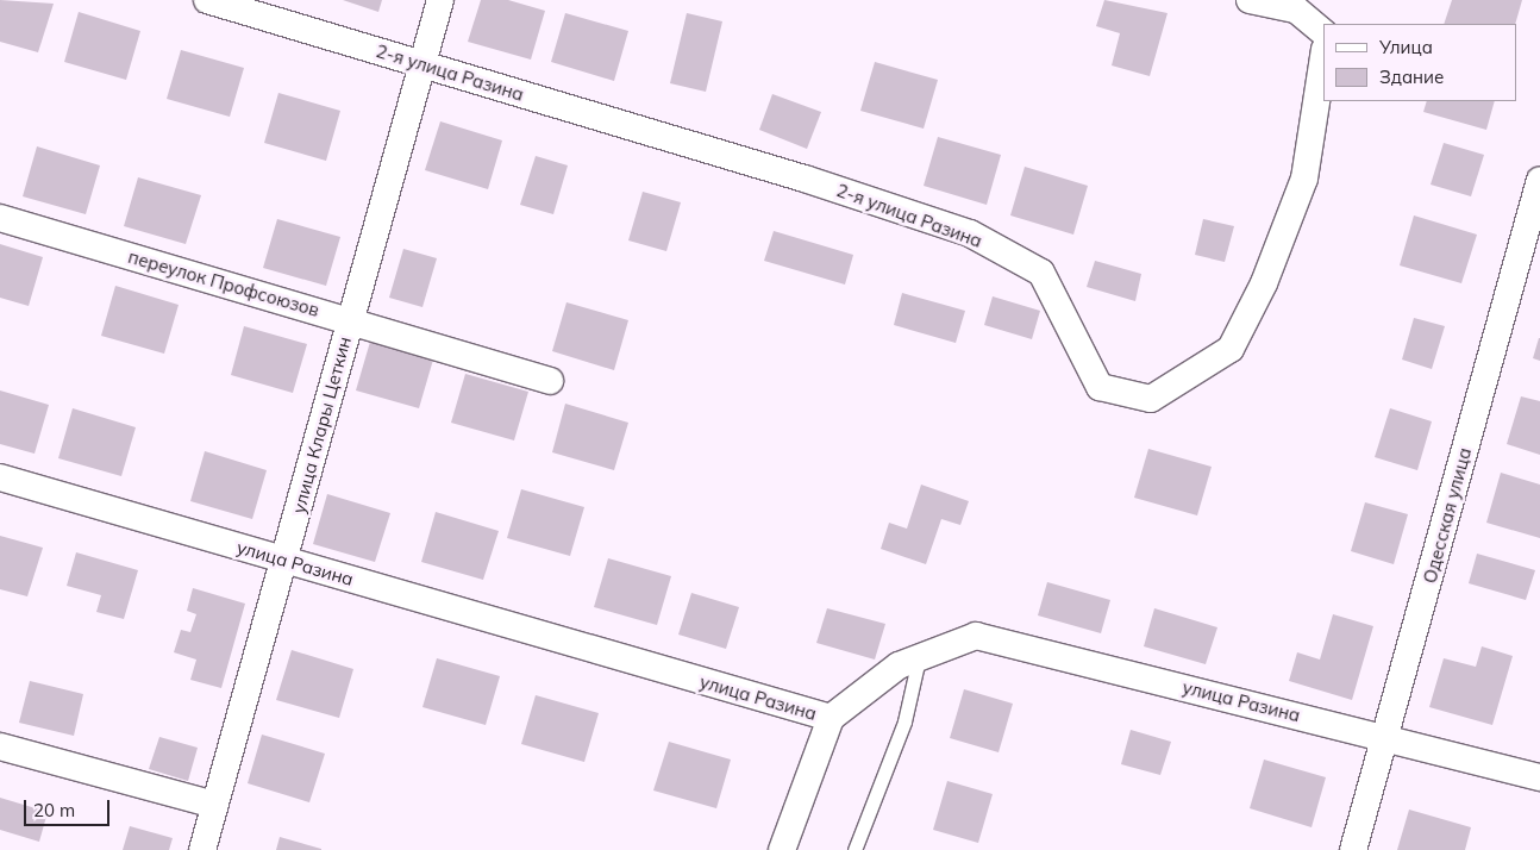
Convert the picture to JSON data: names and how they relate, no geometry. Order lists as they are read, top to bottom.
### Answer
{
  "streets": {
    "street": [
      "2-я улица Разина",
      "переулок Профсоюзов",
      "улица Клары Цеткин",
      "Одесская улица",
      "улица Разина"
    ]
  },
  "crossings": [
    ["2-я улица Разина", "улица Клары Цеткин"],
    ["переулок Профсоюзов", "улица Клары Цеткин"],
    ["улица Клары Цеткин", "улица Разина"],
    ["Одесская улица", "улица Разина"]
  ],
  "legend": ["Улица", "Здание"],
  "scale_bar": "20 m"
}
